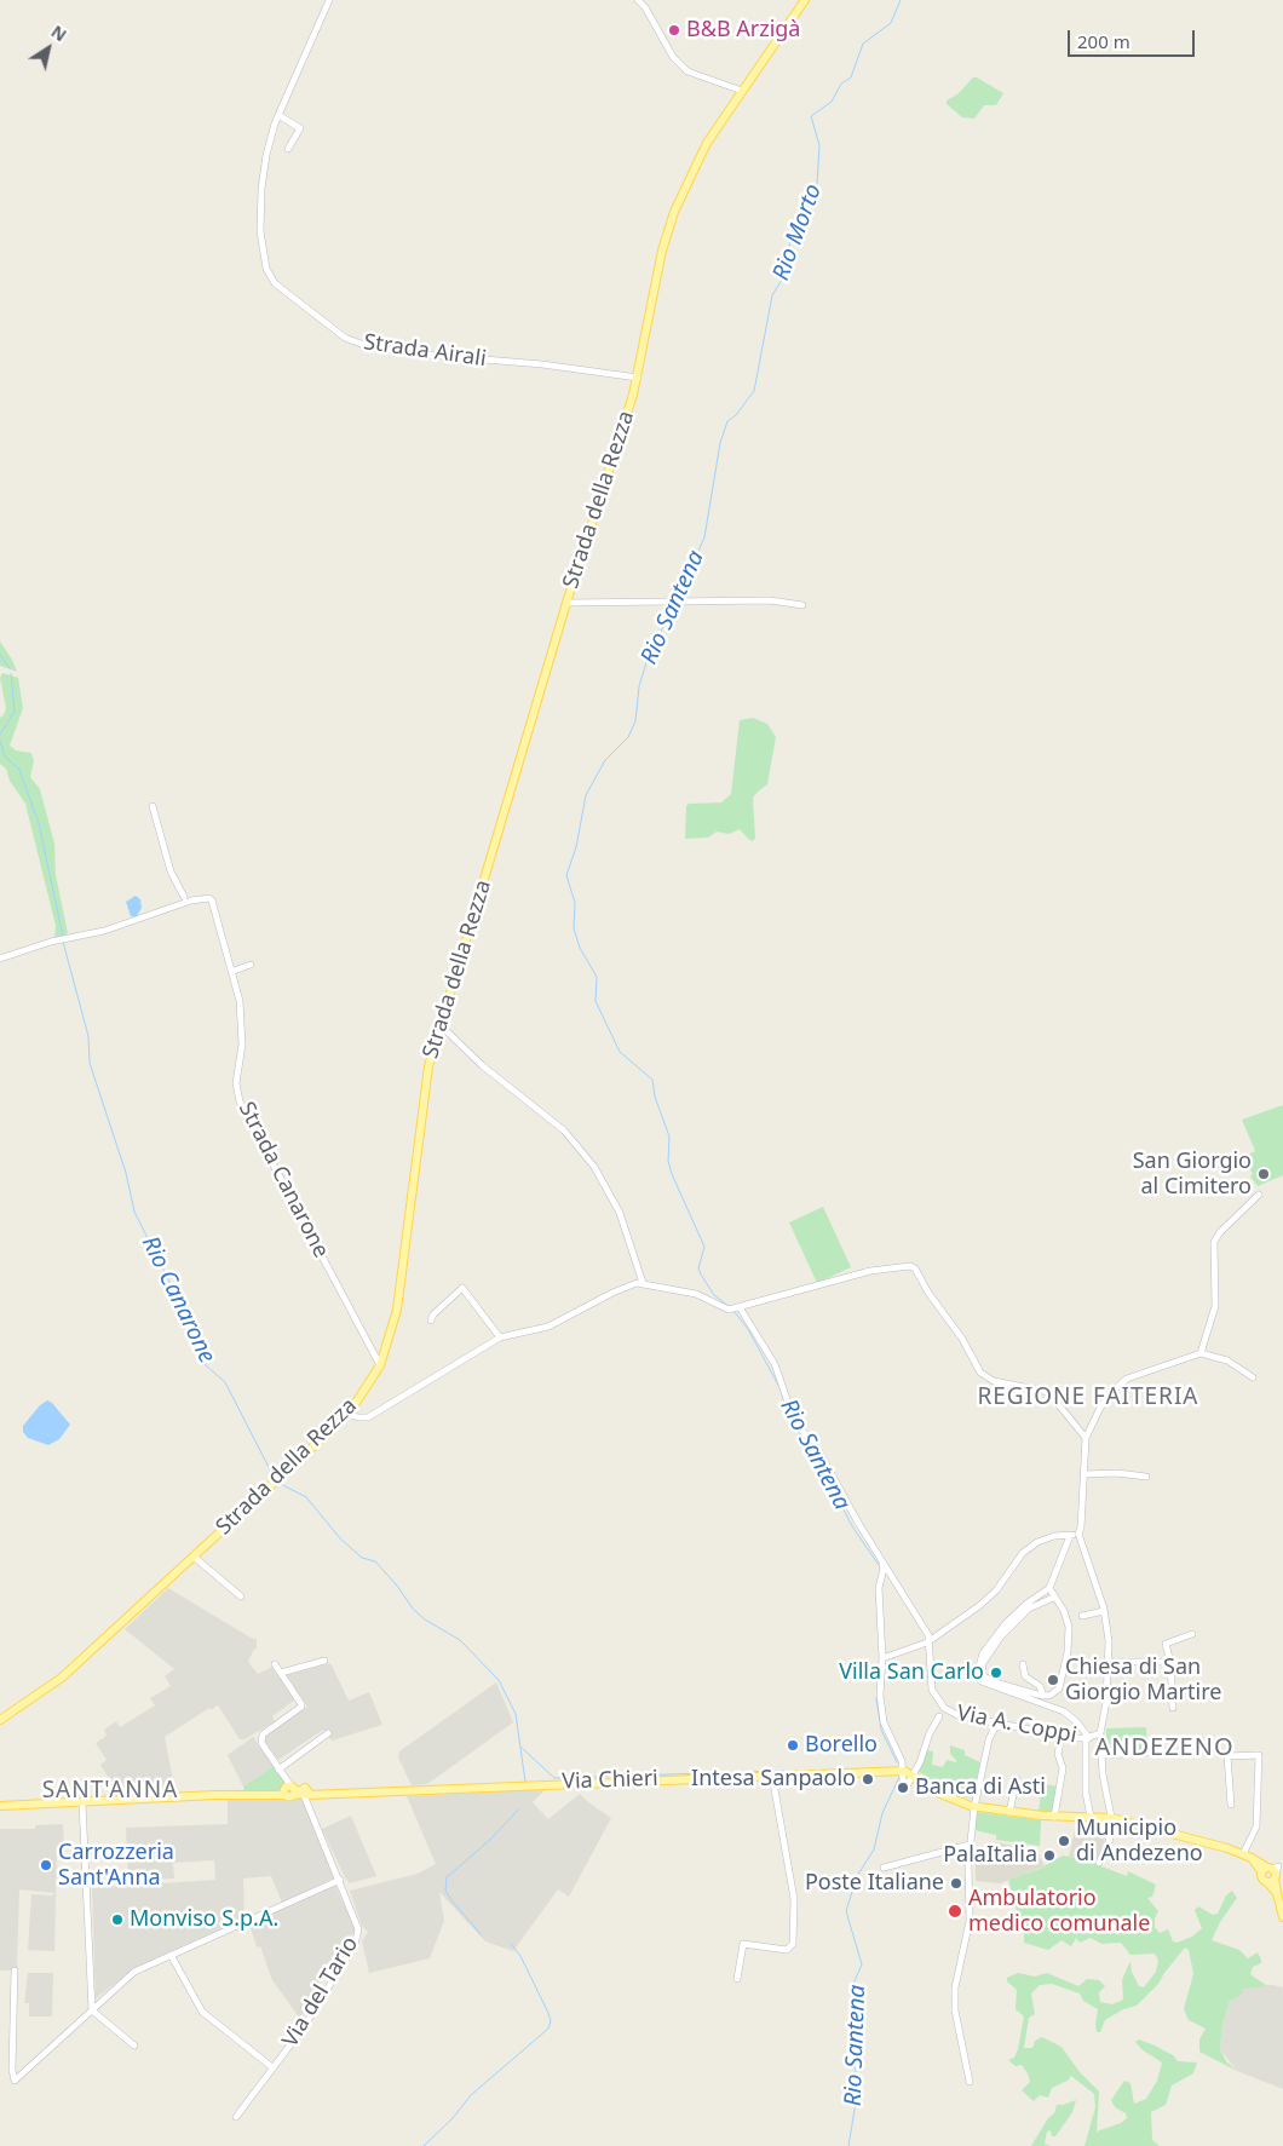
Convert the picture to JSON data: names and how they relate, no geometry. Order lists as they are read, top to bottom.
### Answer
{
  "streets": {
    "main road": ["Strada della Rezza", "Via Chieri"],
    "street": [
      "Strada Airali",
      "Strada Canarone",
      "Via A. Coppi",
      "Via del Tario"
    ]
  },
  "crossings": [
    ["Strada Airali", "Strada della Rezza"],
    ["Strada della Rezza", "Strada Canarone"],
    ["Via Chieri", "Via del Tario"]
  ],
  "districts": ["REGIONE FAITERIA", "ANDEZENO", "SANT'ANNA"],
  "water": ["Rio Morto", "Rio Santena", "Rio Canarone"],
  "places": [
    "B&B Arzigà",
    "San Giorgio al Cimitero",
    "Villa San Carlo",
    "Chiesa di San Giorgio Martire",
    "Borello",
    "Intesa Sanpaolo",
    "Banca di Asti",
    "Municipio di Andezeno",
    "PalaItalia",
    "Carrozzeria Sant'Anna",
    "Poste Italiane",
    "Ambulatorio medico comunale",
    "Monviso S.p.A."
  ],
  "scale_bar": "200 m",
  "north": "top right"
}
